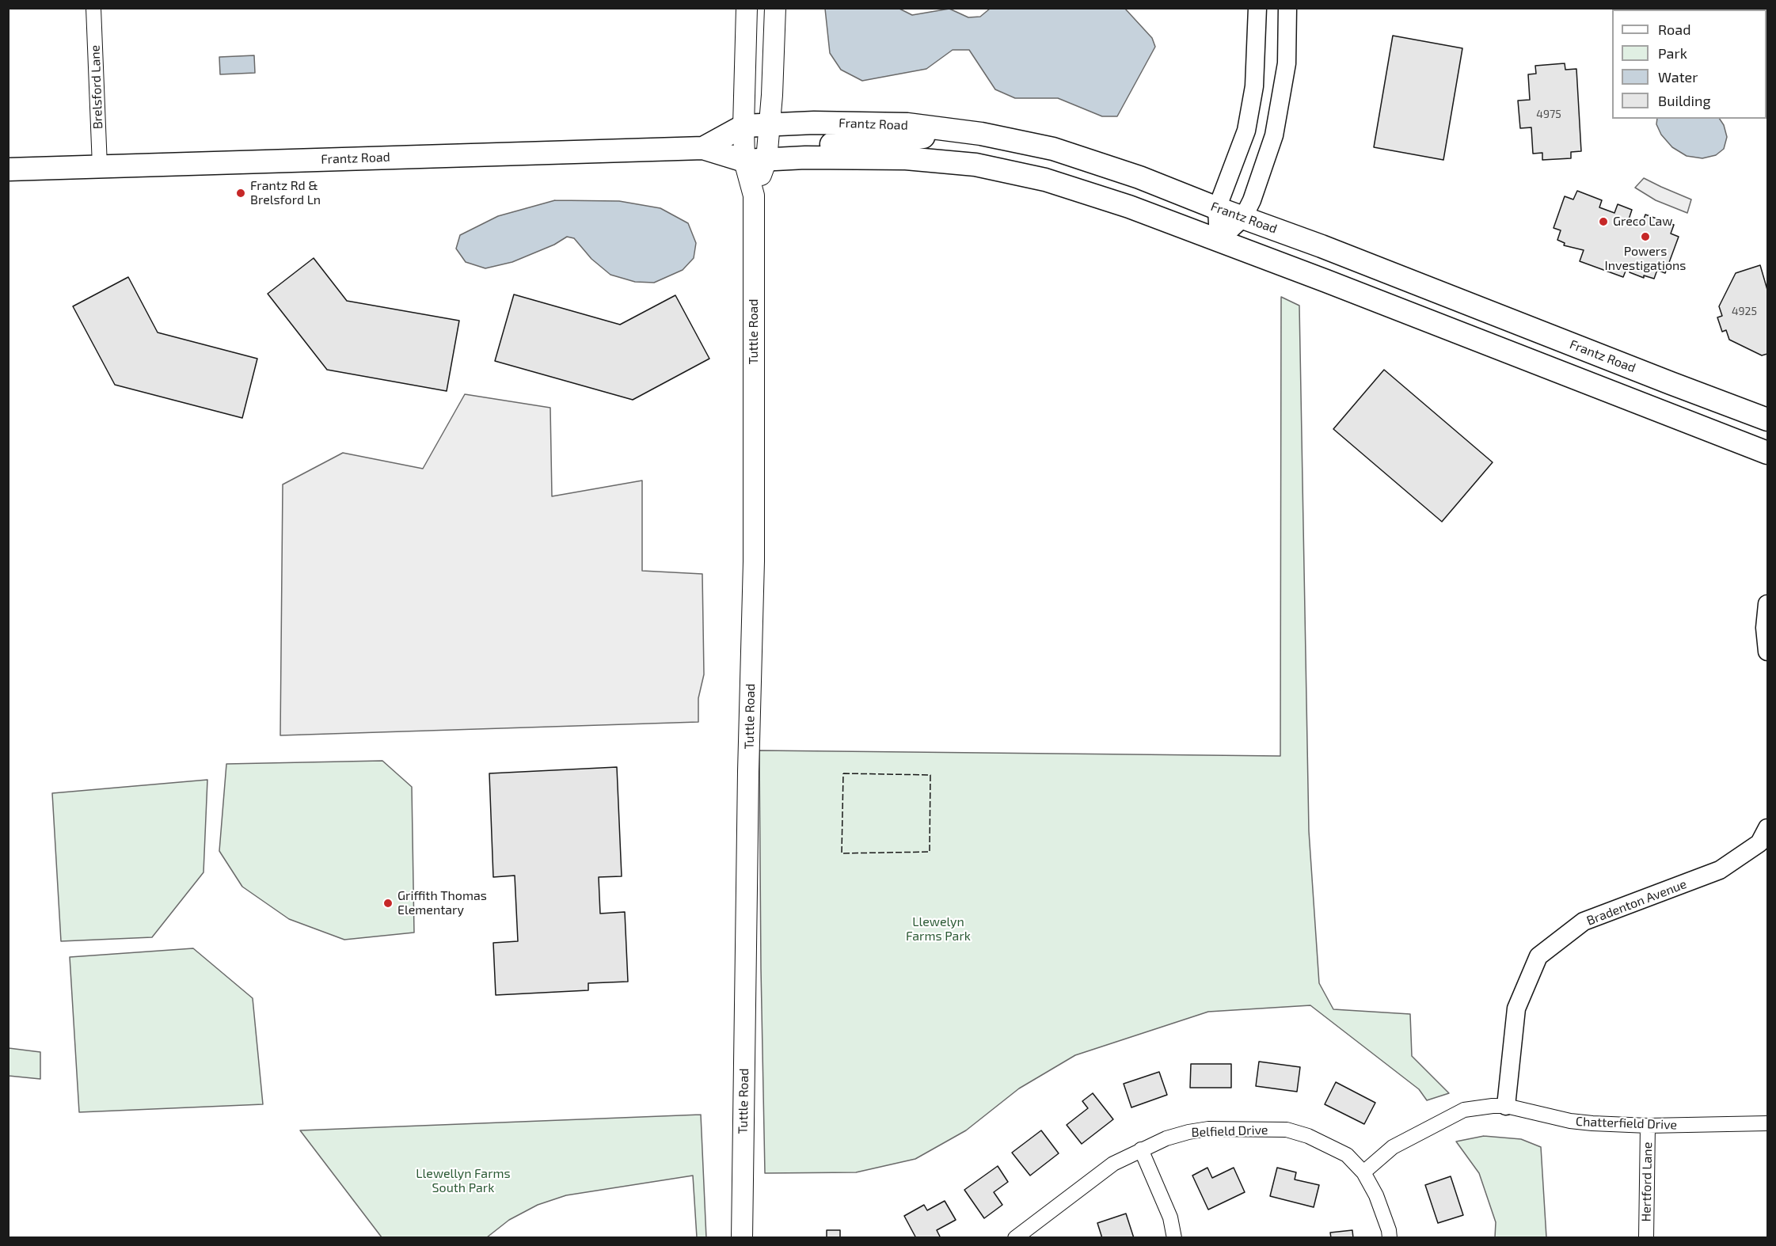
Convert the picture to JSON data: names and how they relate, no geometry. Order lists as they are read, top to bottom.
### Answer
{
  "streets": {
    "main road": ["Frantz Road", "Tuttle Road"],
    "street": [
      "Brelsford Lane",
      "Bradenton Avenue",
      "Chatterfield Drive",
      "Belfield Drive",
      "Hertford Lane"
    ]
  },
  "crossings": [
    ["Brelsford Lane", "Frantz Road"],
    ["Bradenton Avenue", "Chatterfield Drive"],
    ["Chatterfield Drive", "Belfield Drive"],
    ["Chatterfield Drive", "Hertford Lane"]
  ],
  "parks": ["Llewelyn Farms Park", "Llewellyn Farms South Park"],
  "places": [
    "Frantz Rd & Brelsford Ln",
    "Greco Law",
    "Powers Investigations",
    "Griffith Thomas Elementary"
  ],
  "house_numbers": ["4975", "4925"],
  "legend": [
    "Road",
    "Park",
    "Water",
    "Building"
  ]
}
